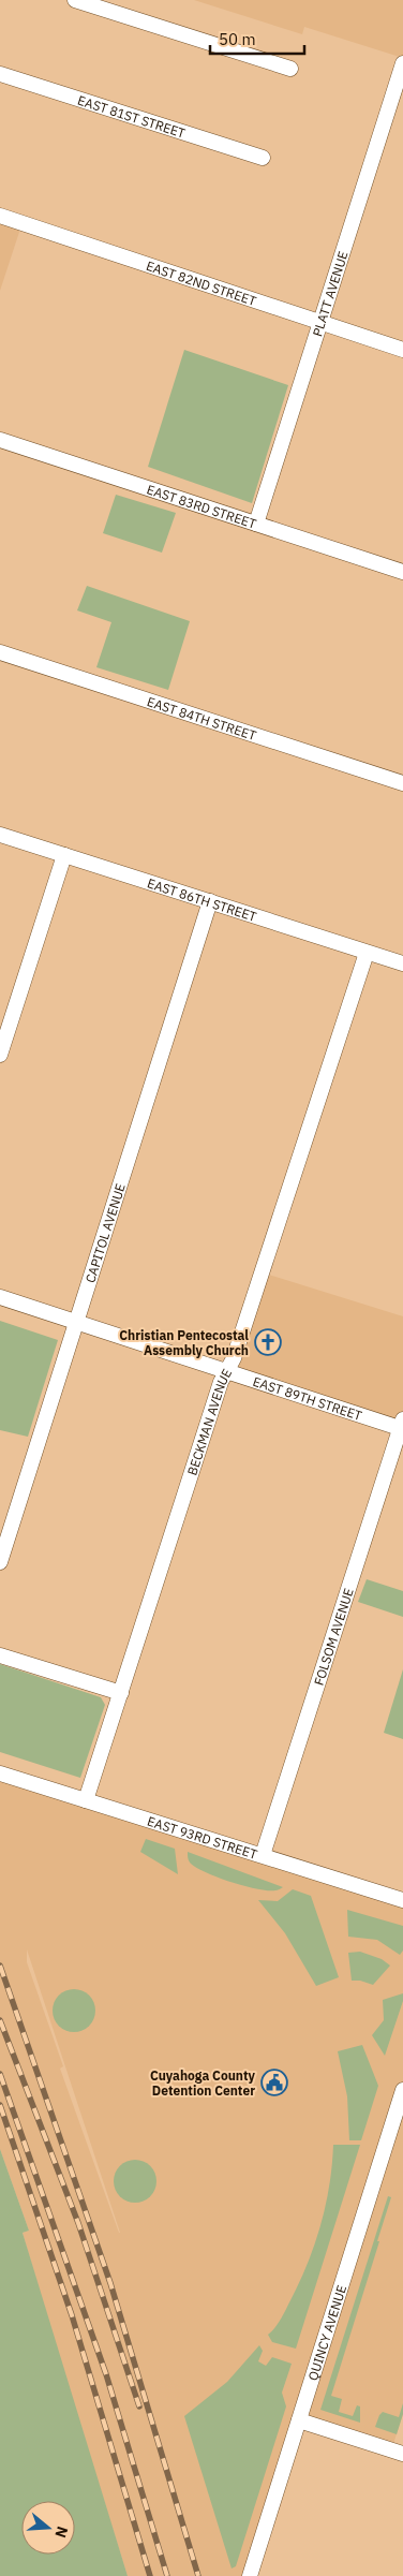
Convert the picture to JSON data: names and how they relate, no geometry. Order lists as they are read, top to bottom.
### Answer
{
  "streets": {
    "street": [
      "EAST 81ST STREET",
      "EAST 82ND STREET",
      "PLATT AVENUE",
      "EAST 83RD STREET",
      "EAST 84TH STREET",
      "EAST 86TH STREET",
      "CAPITOL AVENUE",
      "EAST 89TH STREET",
      "BECKMAN AVENUE",
      "FOLSOM AVENUE",
      "EAST 93RD STREET",
      "QUINCY AVENUE"
    ]
  },
  "crossings": [
    ["EAST 82ND STREET", "PLATT AVENUE"],
    ["PLATT AVENUE", "EAST 83RD STREET"],
    ["EAST 86TH STREET", "CAPITOL AVENUE"],
    ["EAST 86TH STREET", "BECKMAN AVENUE"],
    ["CAPITOL AVENUE", "EAST 89TH STREET"],
    ["EAST 89TH STREET", "BECKMAN AVENUE"],
    ["EAST 89TH STREET", "FOLSOM AVENUE"],
    ["BECKMAN AVENUE", "EAST 93RD STREET"],
    ["FOLSOM AVENUE", "EAST 93RD STREET"]
  ],
  "places": {
    "church": ["Christian Pentecostal Assembly Church"],
    "public building": ["Cuyahoga County Detention Center"]
  },
  "scale_bar": "50 m",
  "north": "right"
}
